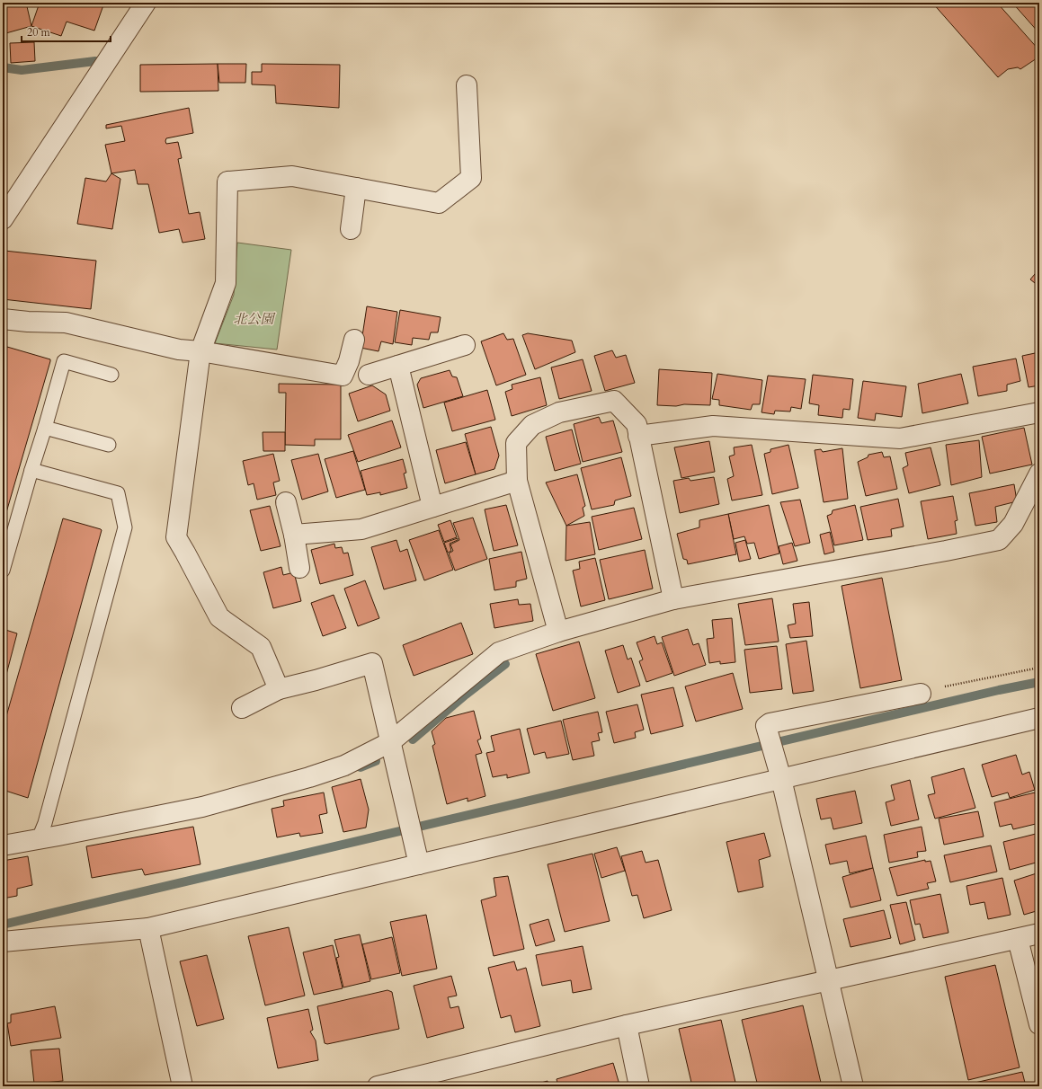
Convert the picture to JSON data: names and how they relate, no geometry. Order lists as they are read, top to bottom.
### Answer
{
  "parks": ["北公園"],
  "scale_bar": "20 m"
}
